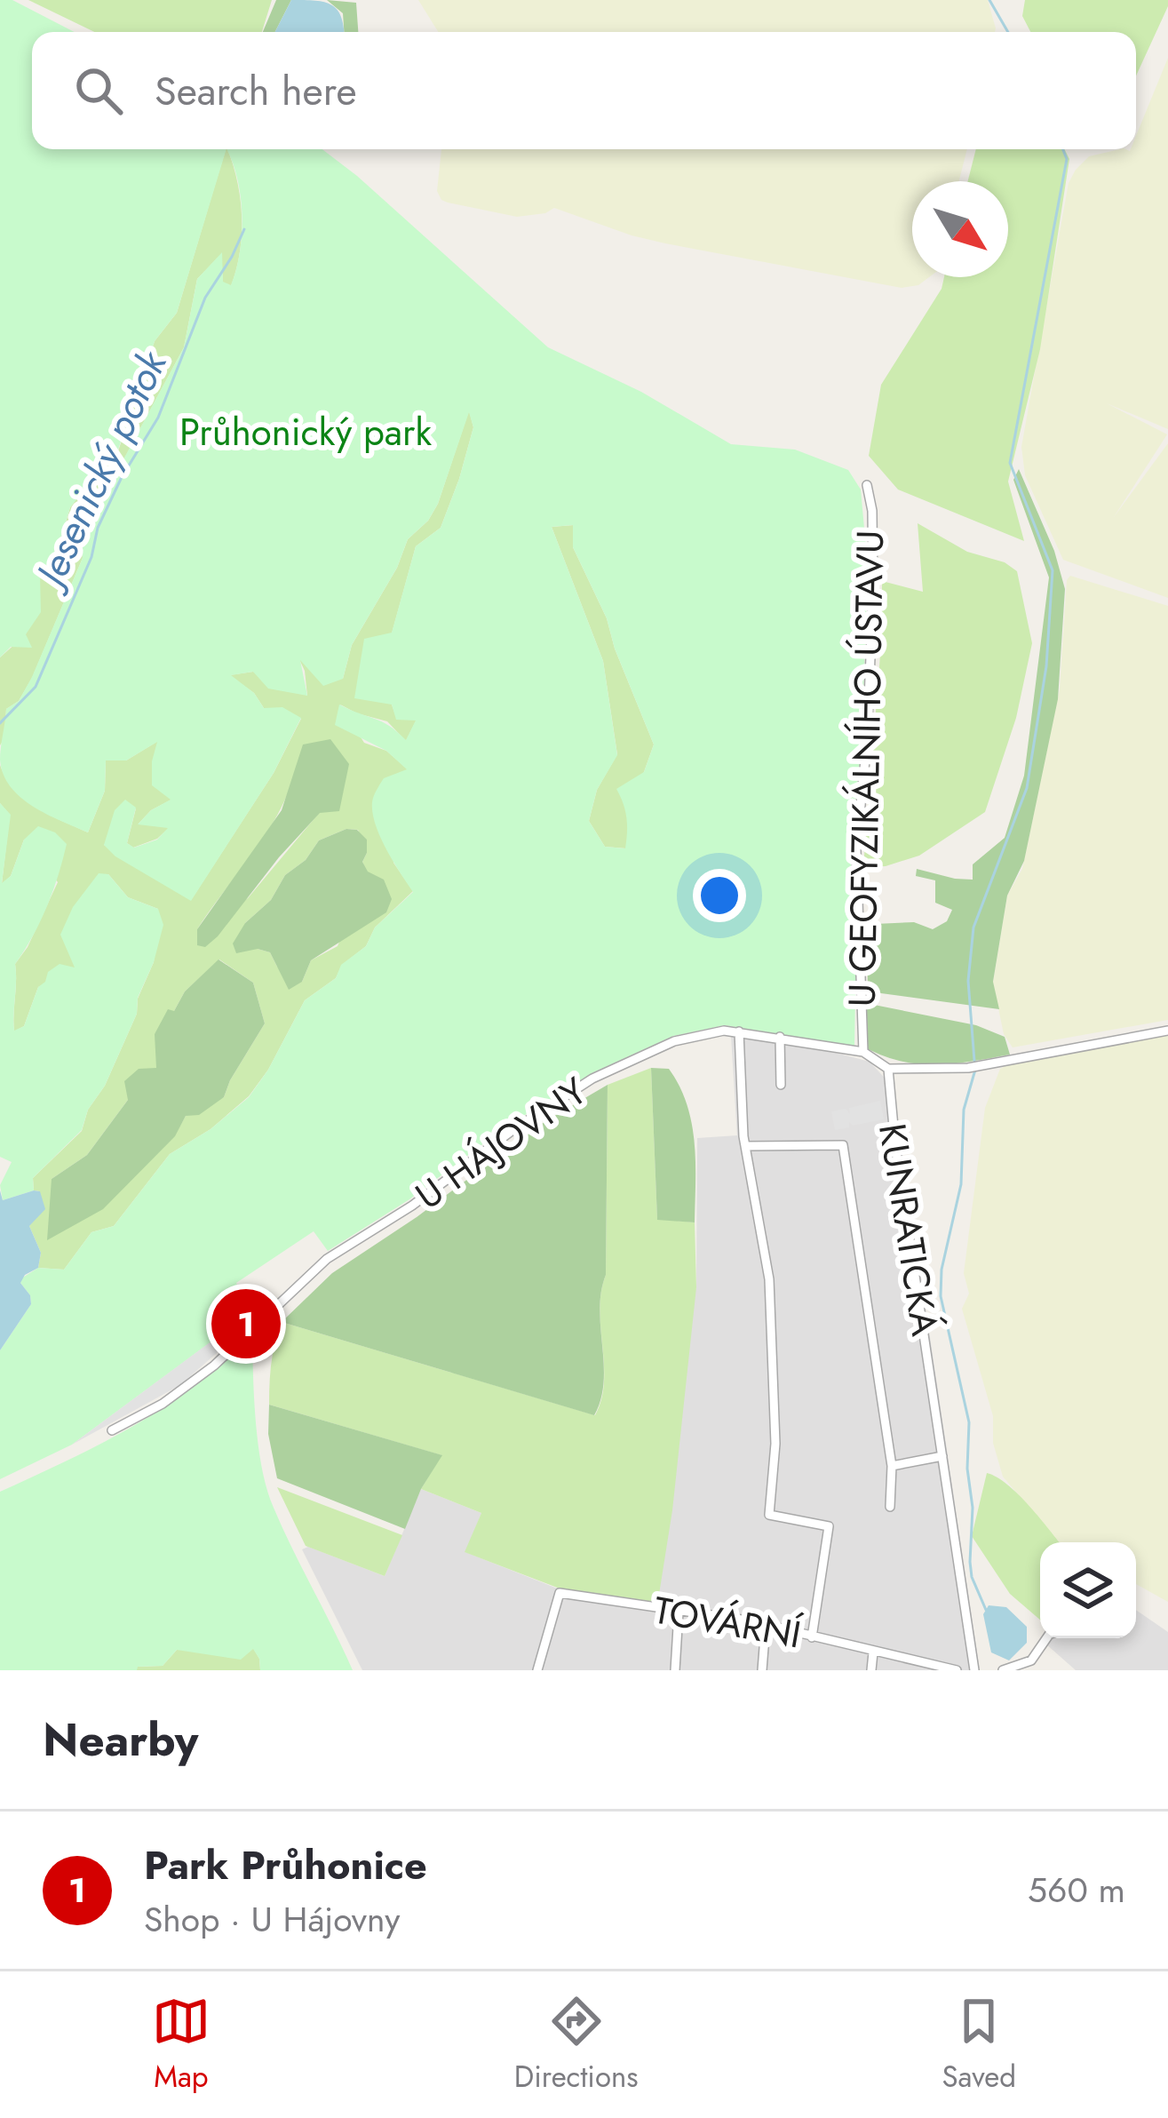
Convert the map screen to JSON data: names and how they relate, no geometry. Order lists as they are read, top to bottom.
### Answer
{
  "streets": {
    "street": [
      "U GEOFYZIKÁLNÍHO ÚSTAVU",
      "U HÁJOVNY",
      "KUNRATICKÁ",
      "TOVÁRNÍ"
    ]
  },
  "crossings": [
    ["U GEOFYZIKÁLNÍHO ÚSTAVU", "U HÁJOVNY"],
    ["U HÁJOVNY", "KUNRATICKÁ"]
  ],
  "water": ["Jesenický potok"],
  "parks": ["Průhonický park"],
  "north": "bottom right",
  "page": {
    "search": "Search here",
    "pins": "1",
    "heading": "Nearby",
    "list": [
      {
        "mark": "1",
        "name": "Park Průhonice",
        "note": "Shop · U Hájovny",
        "value": "560 m"
      }
    ],
    "nav": ["Map", "Directions", "Saved"]
  }
}
